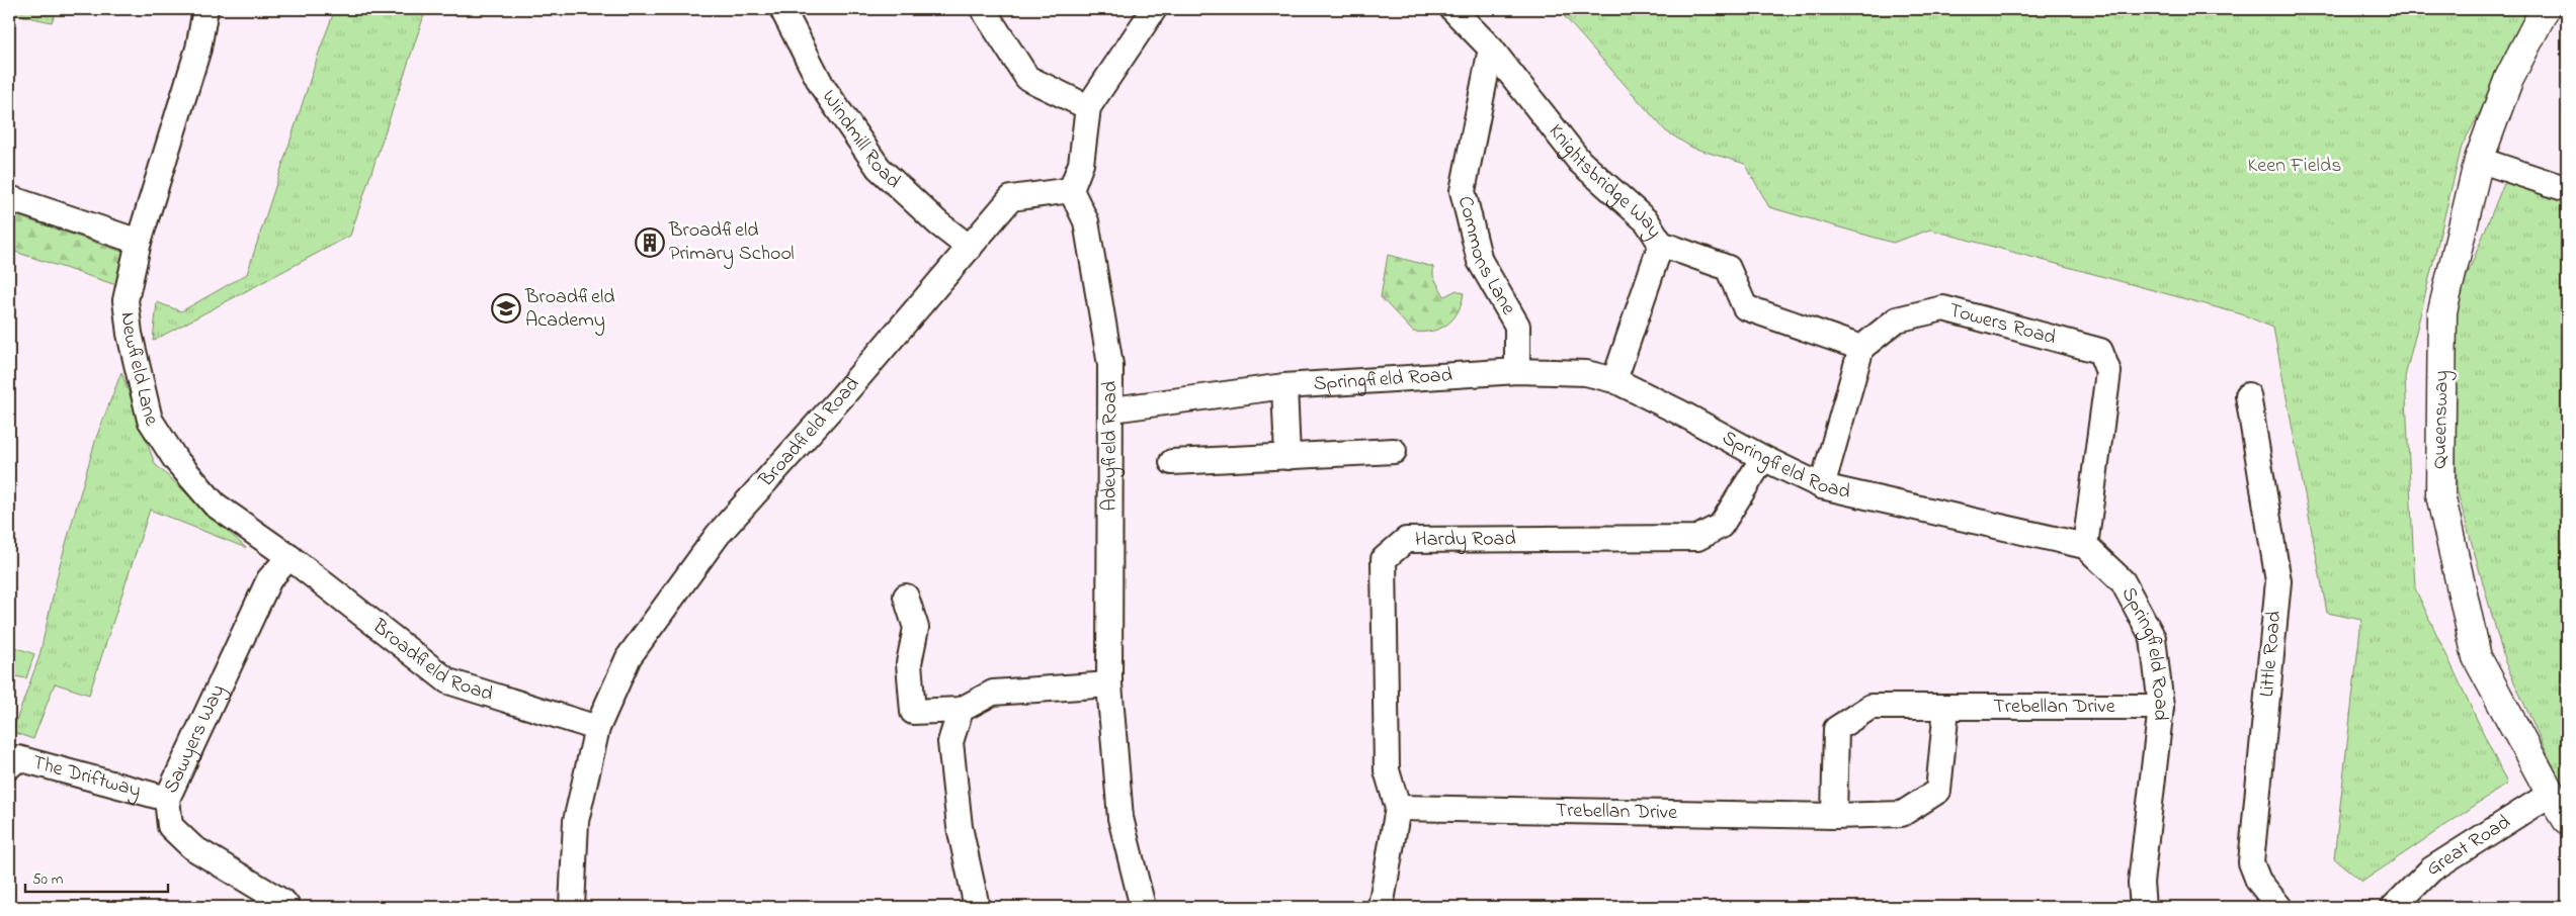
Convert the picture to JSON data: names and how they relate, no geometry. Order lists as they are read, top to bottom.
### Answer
{
  "streets": {
    "main road": ["Queensway"],
    "street": [
      "Windmill Road",
      "Knightsbridge Way",
      "Commons Lane",
      "Towers Road",
      "Newfield Lane",
      "Springfield Road",
      "Broadfield Road",
      "Adeyfield Road",
      "Hardy Road",
      "Little Road",
      "Trebellan Drive",
      "Sawyers Way",
      "The Driftway",
      "Great Road"
    ]
  },
  "crossings": [
    ["Windmill Road", "Broadfield Road"],
    ["Knightsbridge Way", "Commons Lane"],
    ["Knightsbridge Way", "Towers Road"],
    ["Commons Lane", "Springfield Road"],
    ["Towers Road", "Springfield Road"],
    ["Newfield Lane", "Broadfield Road"],
    ["Newfield Lane", "Sawyers Way"],
    ["Springfield Road", "Adeyfield Road"],
    ["Springfield Road", "Hardy Road"],
    ["Springfield Road", "Trebellan Drive"],
    ["Queensway", "Great Road"],
    ["Broadfield Road", "Adeyfield Road"],
    ["Broadfield Road", "Sawyers Way"],
    ["Hardy Road", "Trebellan Drive"],
    ["Sawyers Way", "The Driftway"]
  ],
  "parks": ["Keen Fields"],
  "places": {
    "building": ["Broadfield Primary School"],
    "school or university": ["Broadfield Academy"]
  },
  "scale_bar": "50 m"
}
